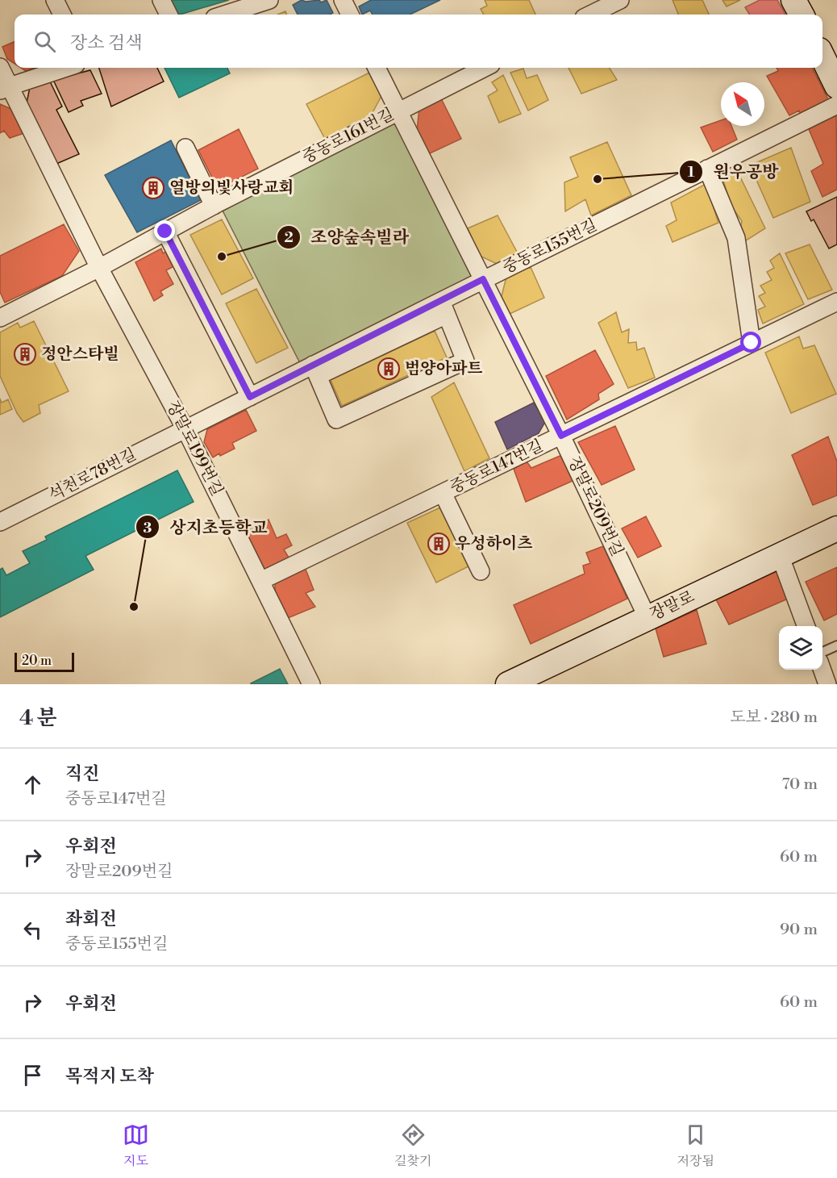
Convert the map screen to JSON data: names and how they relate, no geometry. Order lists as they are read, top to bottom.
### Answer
{
  "streets": {
    "street": [
      "중동로161번길",
      "중동로155번길",
      "장말로199번길",
      "중동로147번길",
      "석천로78번길",
      "장말로209번길",
      "장말로"
    ]
  },
  "crossings": [
    ["중동로161번길", "장말로199번길"],
    ["중동로161번길", "장말로209번길"],
    ["중동로155번길", "장말로199번길"],
    ["중동로155번길", "석천로78번길"],
    ["중동로155번길", "장말로209번길"],
    ["장말로199번길", "중동로147번길"],
    ["장말로199번길", "석천로78번길"],
    ["중동로147번길", "장말로209번길"],
    ["장말로209번길", "장말로"]
  ],
  "places": {
    "other": ["원우공방", "조양숲속빌라", "상지초등학교"],
    "building": [
      "열방의빛사랑교회",
      "정안스타빌",
      "범양아파트",
      "우성하이츠"
    ]
  },
  "scale_bar": "20 m",
  "north": "top left",
  "page": {
    "search": "장소 검색",
    "scale": "20 m",
    "heading": ["4 분", "도보 · 280 m"],
    "list": [
      ["직진", "중동로147번길", "70 m"],
      ["우회전", "장말로209번길", "60 m"],
      ["좌회전", "중동로155번길", "90 m"],
      ["우회전", "60 m"],
      "목적지 도착"
    ],
    "nav": ["지도", "길찾기", "저장됨"]
  }
}
